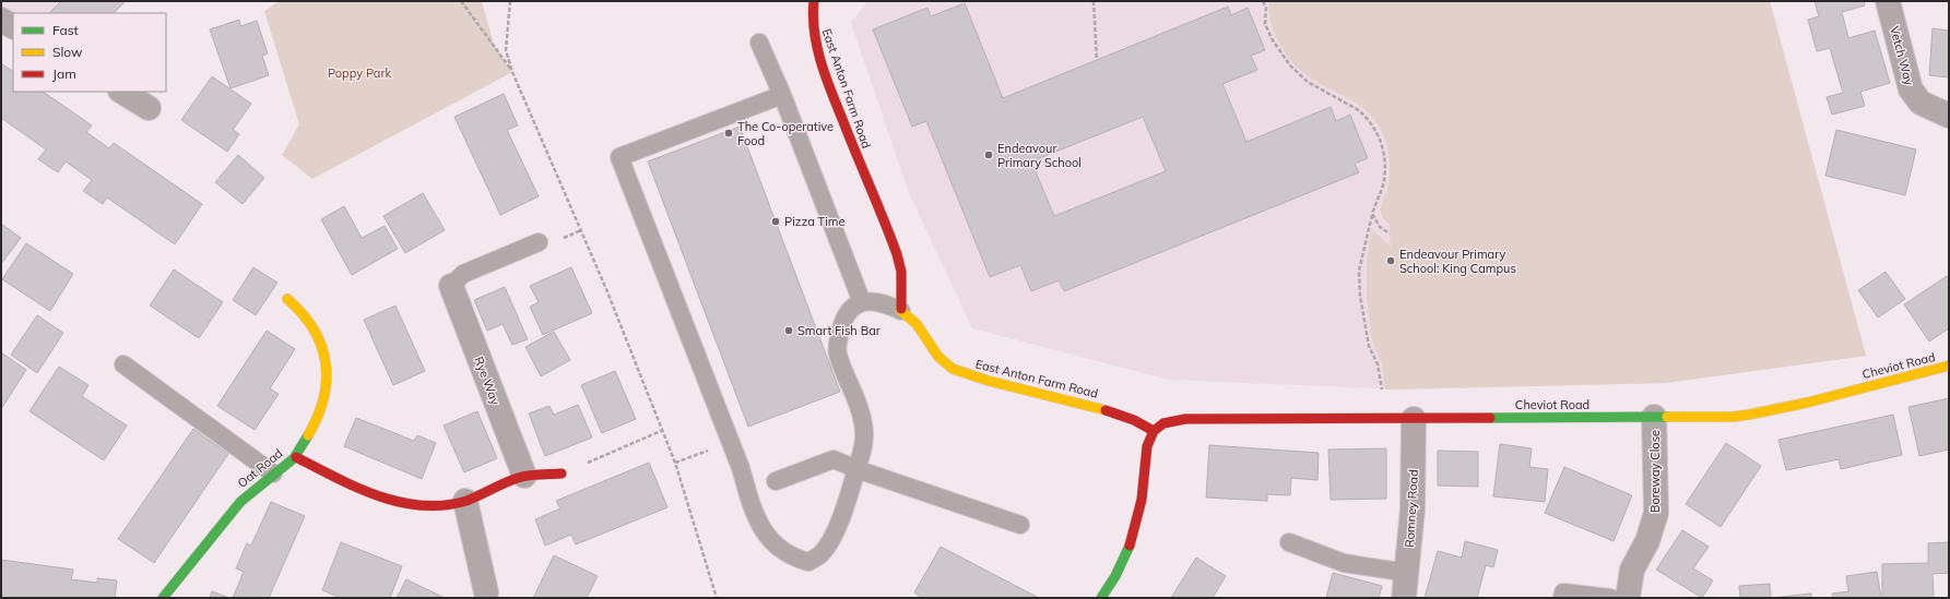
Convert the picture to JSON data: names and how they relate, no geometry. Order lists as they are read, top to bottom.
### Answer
{
  "streets": {
    "street": [
      "Vetch Way",
      "East Anton Farm Road",
      "Cheviot Road",
      "Rye Way",
      "Oat Road",
      "Boreway Close",
      "Romney Road"
    ]
  },
  "crossings": [
    ["East Anton Farm Road", "Cheviot Road"],
    ["Cheviot Road", "Boreway Close"],
    ["Cheviot Road", "Romney Road"]
  ],
  "parks": ["Poppy Park"],
  "places": [
    "The Co-operative Food",
    "Endeavour Primary School",
    "Pizza Time",
    "Endeavour Primary School: King Campus",
    "Smart Fish Bar"
  ],
  "legend": ["Fast", "Slow", "Jam"]
}
